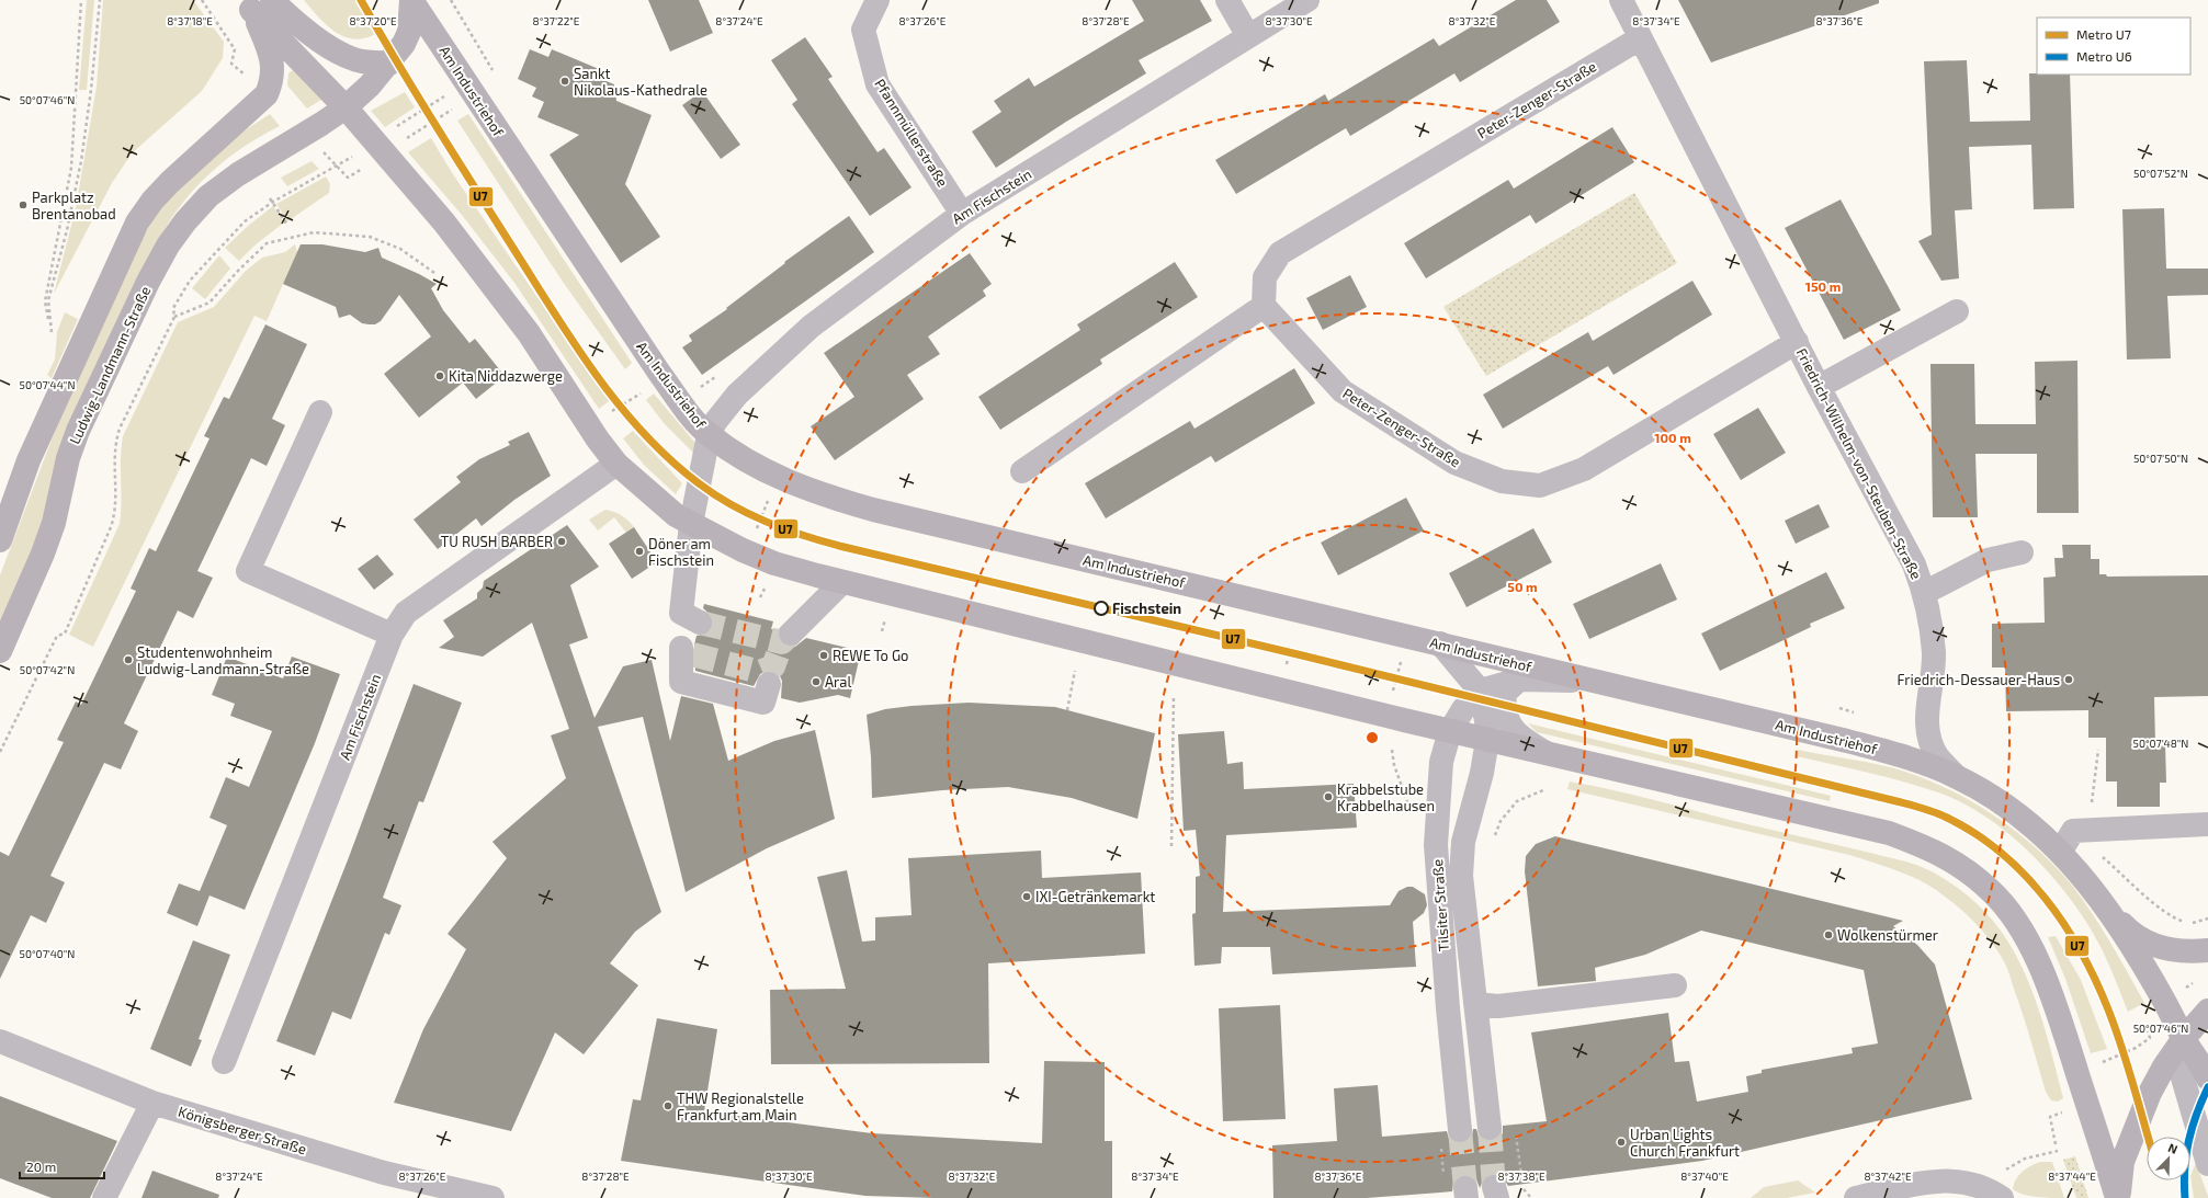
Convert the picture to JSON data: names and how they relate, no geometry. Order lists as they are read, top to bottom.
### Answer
{
  "streets": {
    "main road": ["Am Industriehof", "Ludwig-Landmann-Straße", "Friedrich-Wilhelm-von-Steuben-Straße"],
    "street": [
      "Peter-Zenger-Straße",
      "Pfannmüllerstraße",
      "Am Fischstein",
      "Tilsiter Straße",
      "Königsberger Straße"
    ]
  },
  "crossings": [
    ["Am Industriehof", "Am Fischstein"],
    ["Am Industriehof", "Ludwig-Landmann-Straße"],
    ["Am Industriehof", "Friedrich-Wilhelm-von-Steuben-Straße"],
    ["Am Industriehof", "Tilsiter Straße"],
    ["Peter-Zenger-Straße", "Friedrich-Wilhelm-von-Steuben-Straße"],
    ["Pfannmüllerstraße", "Am Fischstein"]
  ],
  "places": [
    "Sankt Nikolaus-Kathedrale",
    "Parkplatz Brentanobad",
    "Kita Niddazwerge",
    "TU RUSH BARBER",
    "Döner am Fischstein",
    "Fischstein",
    "REWE To Go",
    "Studentenwohnheim Ludwig-Landmann-Straße",
    "Friedrich-Dessauer-Haus",
    "Aral",
    "Krabbelstube Krabbelhausen",
    "IXI-Getränkemarkt",
    "Wolkenstürmer",
    "THW Regionalstelle Frankfurt am Main",
    "Urban Lights Church Frankfurt"
  ],
  "lines": ["metro line U7", "metro line U6"],
  "legend": ["Metro U7", "Metro U6"],
  "scale_bar": "20 m",
  "north": "top right",
  "coordinates": [
    "8°37'18\"E",
    "8°37'20\"E",
    "8°37'22\"E",
    "8°37'24\"E",
    "8°37'26\"E",
    "8°37'28\"E",
    "8°37'30\"E",
    "8°37'32\"E",
    "8°37'34\"E",
    "8°37'36\"E",
    "50°07'46\"N",
    "50°07'52\"N",
    "50°07'44\"N",
    "50°07'50\"N",
    "50°07'42\"N",
    "50°07'48\"N",
    "50°07'40\"N",
    "8°37'38\"E",
    "8°37'40\"E",
    "8°37'42\"E",
    "8°37'44\"E"
  ],
  "rings": ["150 m", "100 m", "50 m"]
}
